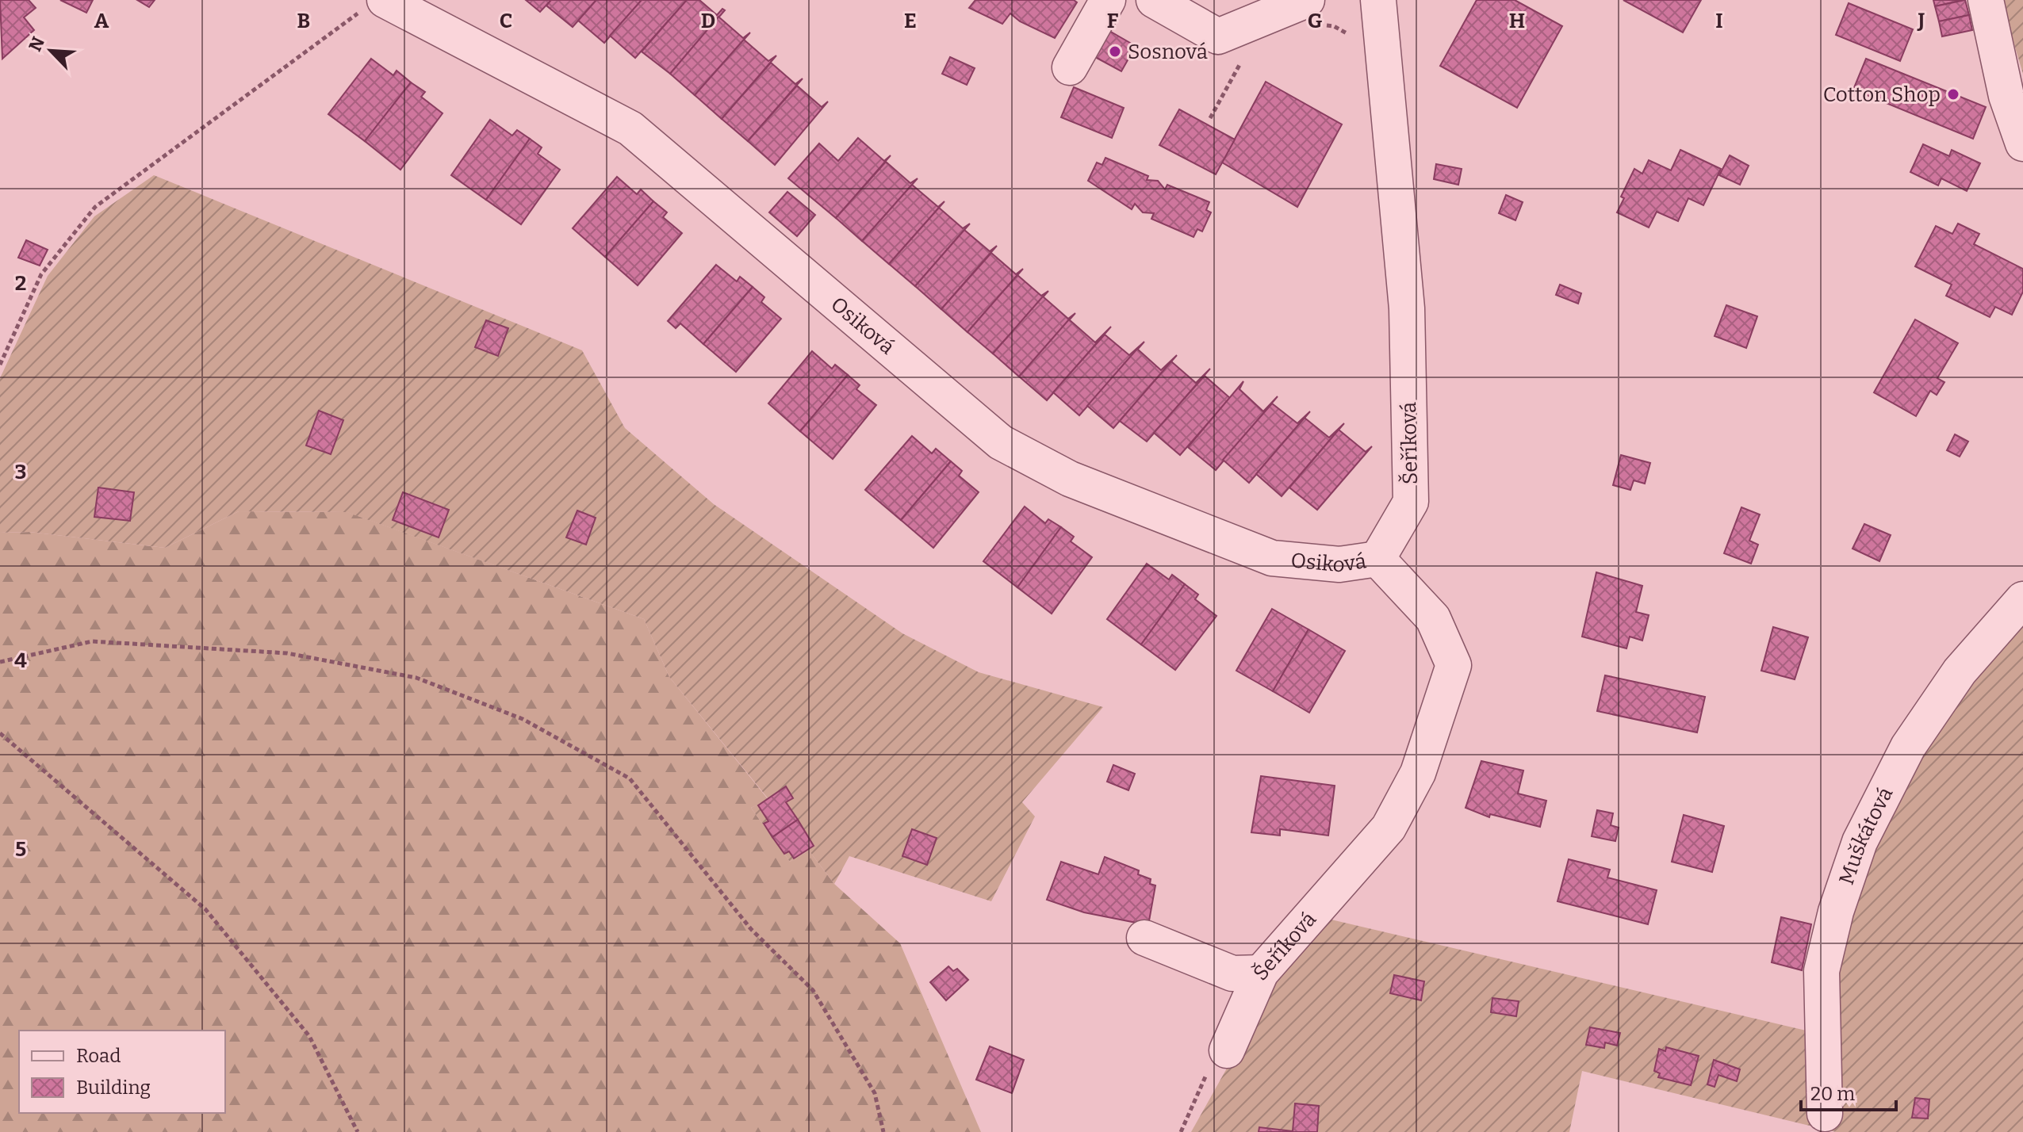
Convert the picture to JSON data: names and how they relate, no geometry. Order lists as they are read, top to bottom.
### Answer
{
  "streets": {
    "street": ["Osiková", "Šeříková", "Muškátová"]
  },
  "crossings": [
    ["Osiková", "Šeříková"]
  ],
  "places": ["Sosnová", "Cotton Shop"],
  "legend": ["Road", "Building"],
  "scale_bar": "20 m",
  "north": "top left",
  "grid": {
    "columns": [
      "A",
      "B",
      "C",
      "D",
      "E",
      "F",
      "G",
      "H",
      "I",
      "J"
    ],
    "rows": [
      "2",
      "3",
      "4",
      "5"
    ]
  }
}
